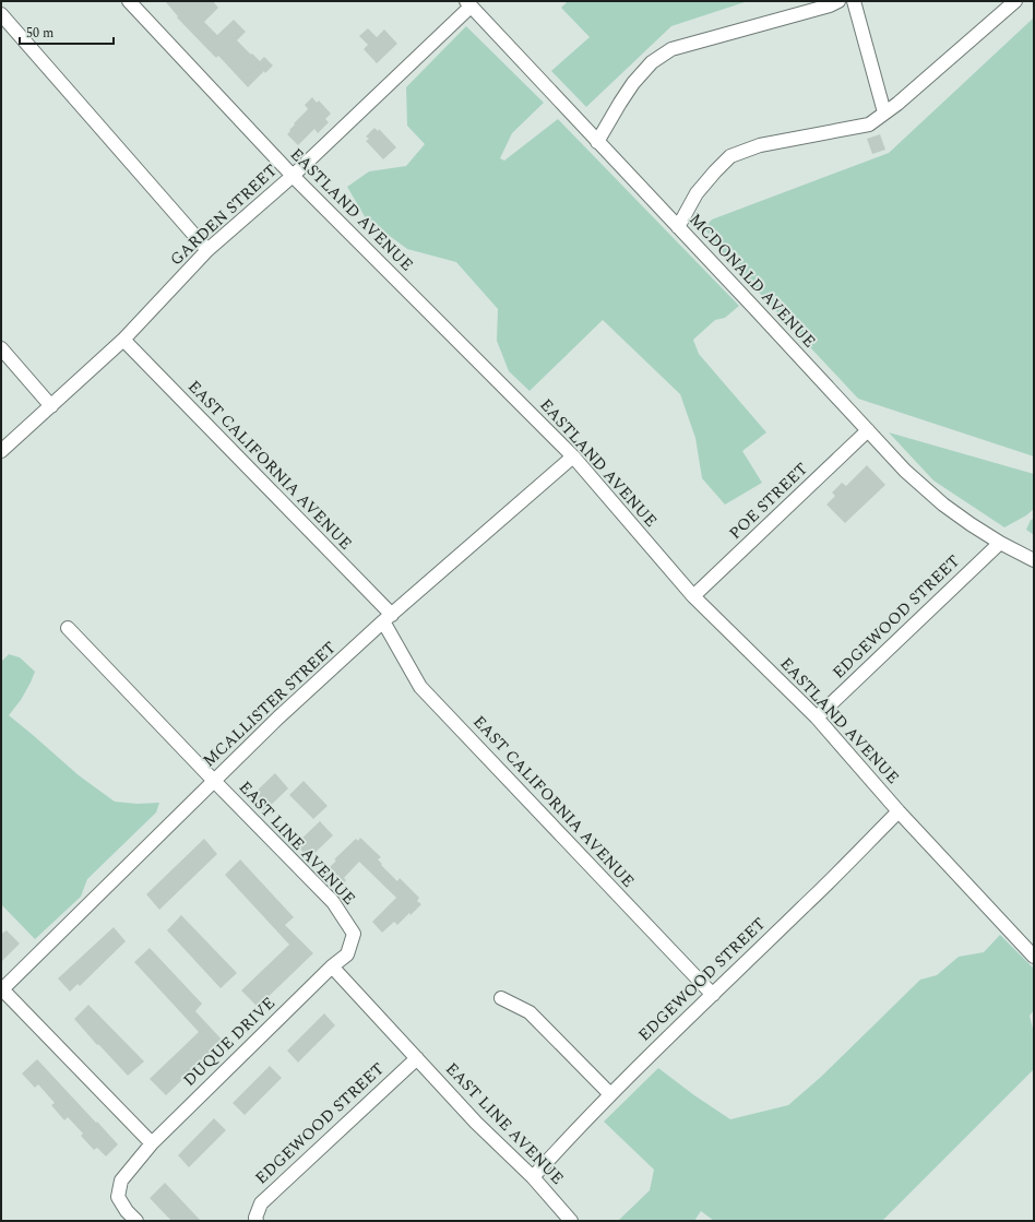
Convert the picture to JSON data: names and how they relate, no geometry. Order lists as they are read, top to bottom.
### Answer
{
  "streets": {
    "street": [
      "EASTLAND AVENUE",
      "GARDEN STREET",
      "MCDONALD AVENUE",
      "EAST CALIFORNIA AVENUE",
      "POE STREET",
      "EDGEWOOD STREET",
      "MCALLISTER STREET",
      "EAST LINE AVENUE",
      "DUQUE DRIVE"
    ]
  },
  "crossings": [
    ["EASTLAND AVENUE", "GARDEN STREET"],
    ["EASTLAND AVENUE", "POE STREET"],
    ["EASTLAND AVENUE", "EDGEWOOD STREET"],
    ["EASTLAND AVENUE", "MCALLISTER STREET"],
    ["GARDEN STREET", "MCDONALD AVENUE"],
    ["GARDEN STREET", "EAST CALIFORNIA AVENUE"],
    ["MCDONALD AVENUE", "POE STREET"],
    ["MCDONALD AVENUE", "EDGEWOOD STREET"],
    ["EAST CALIFORNIA AVENUE", "EDGEWOOD STREET"],
    ["EAST CALIFORNIA AVENUE", "MCALLISTER STREET"],
    ["EDGEWOOD STREET", "EAST LINE AVENUE"],
    ["MCALLISTER STREET", "EAST LINE AVENUE"],
    ["EAST LINE AVENUE", "DUQUE DRIVE"]
  ],
  "scale_bar": "50 m"
}
